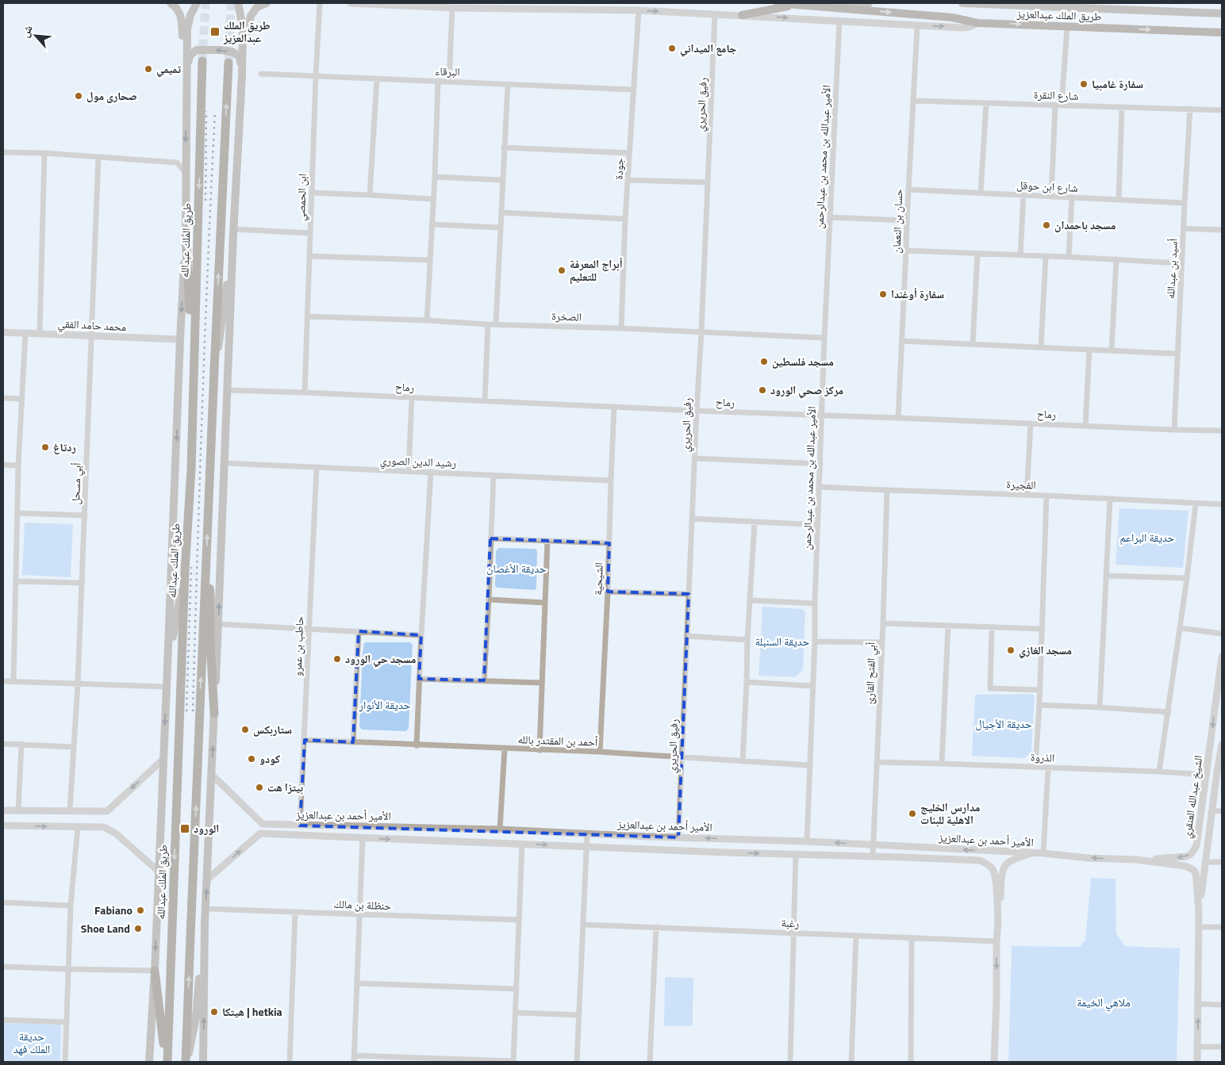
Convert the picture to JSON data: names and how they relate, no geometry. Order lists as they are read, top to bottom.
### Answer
{
  "streets": {
    "highway": ["طريق الملك عبدالله"],
    "main road": ["طريق الملك عبدالعزيز"],
    "street": [
      "البرقاء",
      "شارع النقرة",
      "رفيق الحريري",
      "الأمير عبدالله بن محمد بن عبدالرحمن",
      "جودة",
      "شارع ابن حوقل",
      "ابن الحمصي",
      "حسان بن النعمان",
      "أسيد بن عبدالله",
      "الصخرة",
      "محمد حامد الفقي",
      "رماح",
      "رشيد الدين الصوري",
      "أبي مسحل",
      "الفجيرة",
      "الشيحية",
      "حاطب بن عمرو",
      "أبي الفتح القارئ",
      "أحمد بن المقتدر بالله",
      "الذروة",
      "الشيخ عبدالله العنقري",
      "الأمير أحمد بن عبدالعزيز",
      "حنظلة بن مالك",
      "رغبة"
    ]
  },
  "crossings": [
    ["البرقاء", "جودة"],
    ["البرقاء", "ابن الحمصي"],
    ["شارع النقرة", "حسان بن النعمان"],
    ["شارع النقرة", "أسيد بن عبدالله"],
    ["رفيق الحريري", "الصخرة"],
    ["رفيق الحريري", "رماح"],
    ["رفيق الحريري", "أحمد بن المقتدر بالله"],
    ["رفيق الحريري", "الأمير أحمد بن عبدالعزيز"],
    ["الأمير عبدالله بن محمد بن عبدالرحمن", "الصخرة"],
    ["الأمير عبدالله بن محمد بن عبدالرحمن", "رماح"],
    ["الأمير عبدالله بن محمد بن عبدالرحمن", "الفجيرة"],
    ["الأمير عبدالله بن محمد بن عبدالرحمن", "أحمد بن المقتدر بالله"],
    ["الأمير عبدالله بن محمد بن عبدالرحمن", "الأمير أحمد بن عبدالعزيز"],
    ["جودة", "الصخرة"],
    ["شارع ابن حوقل", "حسان بن النعمان"],
    ["شارع ابن حوقل", "أسيد بن عبدالله"],
    ["ابن الحمصي", "الصخرة"],
    ["ابن الحمصي", "رماح"],
    ["حسان بن النعمان", "رماح"],
    ["أسيد بن عبدالله", "رماح"],
    ["محمد حامد الفقي", "أبي مسحل"],
    ["رماح", "الشيحية"],
    ["رشيد الدين الصوري", "الشيحية"],
    ["رشيد الدين الصوري", "حاطب بن عمرو"],
    ["الفجيرة", "أبي الفتح القارئ"],
    ["الشيحية", "أحمد بن المقتدر بالله"],
    ["حاطب بن عمرو", "أحمد بن المقتدر بالله"],
    ["حاطب بن عمرو", "الأمير أحمد بن عبدالعزيز"],
    ["أبي الفتح القارئ", "الذروة"],
    ["أبي الفتح القارئ", "الأمير أحمد بن عبدالعزيز"],
    ["الذروة", "الشيخ عبدالله العنقري"],
    ["الشيخ عبدالله العنقري", "الأمير أحمد بن عبدالعزيز"]
  ],
  "parks": [
    "حديقة البراعم",
    "حديقة الأغصان",
    "حديقة السنبلة",
    "حديقة الأنوار",
    "حديقة الأجيال",
    "ملاهي الخيمة",
    "حديقة الملك فهد"
  ],
  "places": {
    "transit": ["طريق الملك عبدالعزيز", "الورود"],
    "other": [
      "جامع الميداني",
      "تمیمي",
      "سفارة غامبيا",
      "صحارى مول",
      "مسجد باحمدان",
      "أبراج المعرفة للتعليم",
      "سفارة أوغندا",
      "مسجد فلسطين",
      "مركز صحي الورود",
      "ردتاغ",
      "مسجد الغازي",
      "مسجد حي الورود",
      "ستاربكس",
      "كودو",
      "بيتزا هت",
      "مدارس الخليج الاهلية للبنات",
      "Fabiano",
      "Shoe Land",
      "هيتكا | hetkia"
    ]
  },
  "north": "top left"
}
